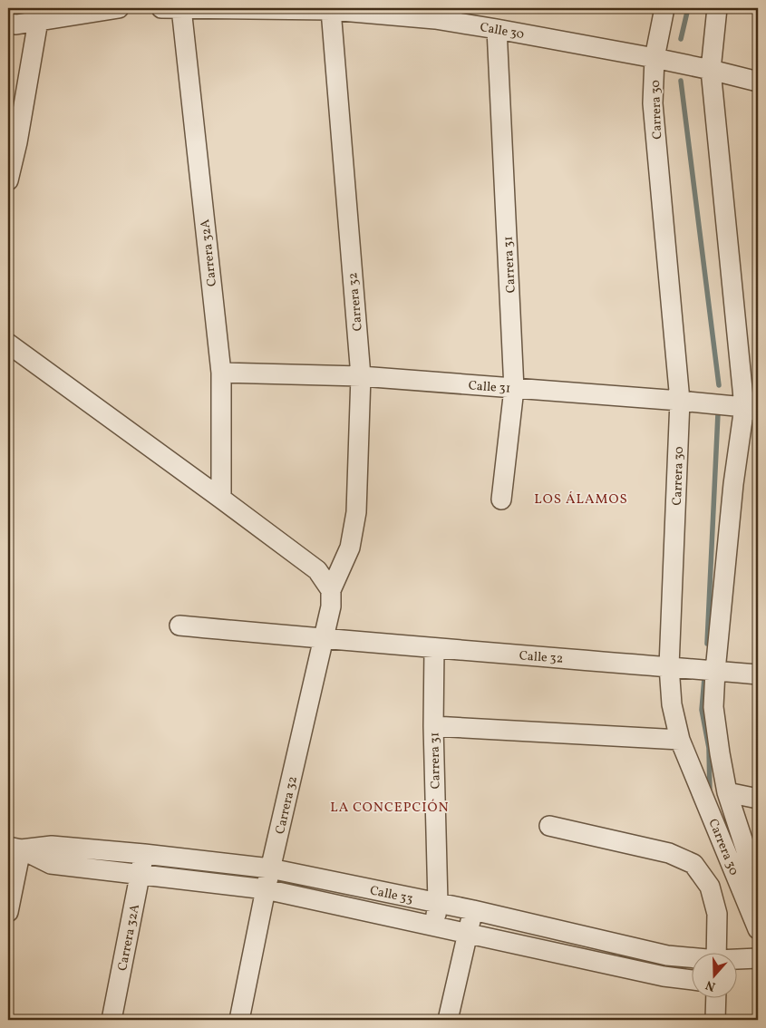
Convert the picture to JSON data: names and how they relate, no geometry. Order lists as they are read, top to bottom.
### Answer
{
  "streets": {
    "street": [
      "Calle 30",
      "Carrera 30",
      "Carrera 32A",
      "Carrera 31",
      "Carrera 32",
      "Calle 31",
      "Calle 32",
      "Calle 33"
    ]
  },
  "crossings": [
    ["Calle 30", "Carrera 30"],
    ["Calle 30", "Carrera 32A"],
    ["Calle 30", "Carrera 31"],
    ["Calle 30", "Carrera 32"],
    ["Carrera 30", "Calle 31"],
    ["Carrera 30", "Calle 32"],
    ["Carrera 32A", "Calle 31"],
    ["Carrera 32A", "Calle 33"],
    ["Carrera 31", "Calle 31"],
    ["Carrera 31", "Calle 32"],
    ["Carrera 31", "Calle 33"],
    ["Carrera 32", "Calle 31"],
    ["Carrera 32", "Calle 32"],
    ["Carrera 32", "Calle 33"]
  ],
  "districts": ["LOS ÁLAMOS", "LA CONCEPCIÓN"],
  "north": "bottom"
}
